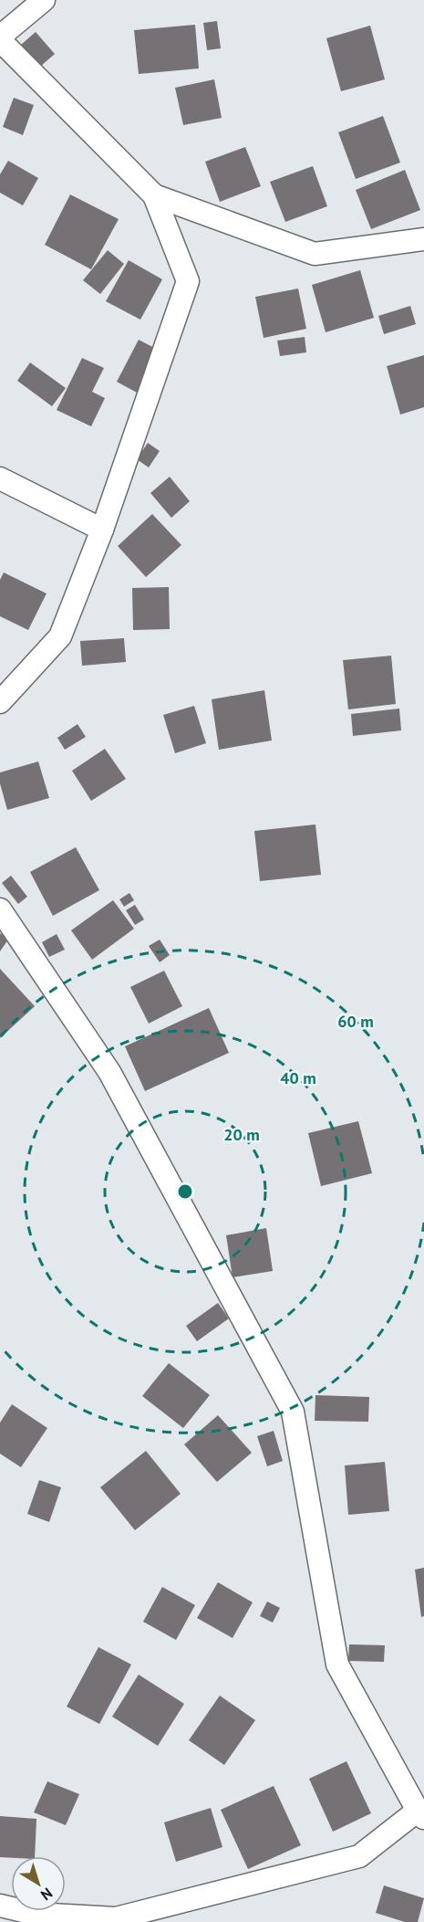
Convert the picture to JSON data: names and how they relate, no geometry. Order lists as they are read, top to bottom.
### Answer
{
  "north": "bottom right",
  "rings": ["60 m", "40 m", "20 m"]
}
